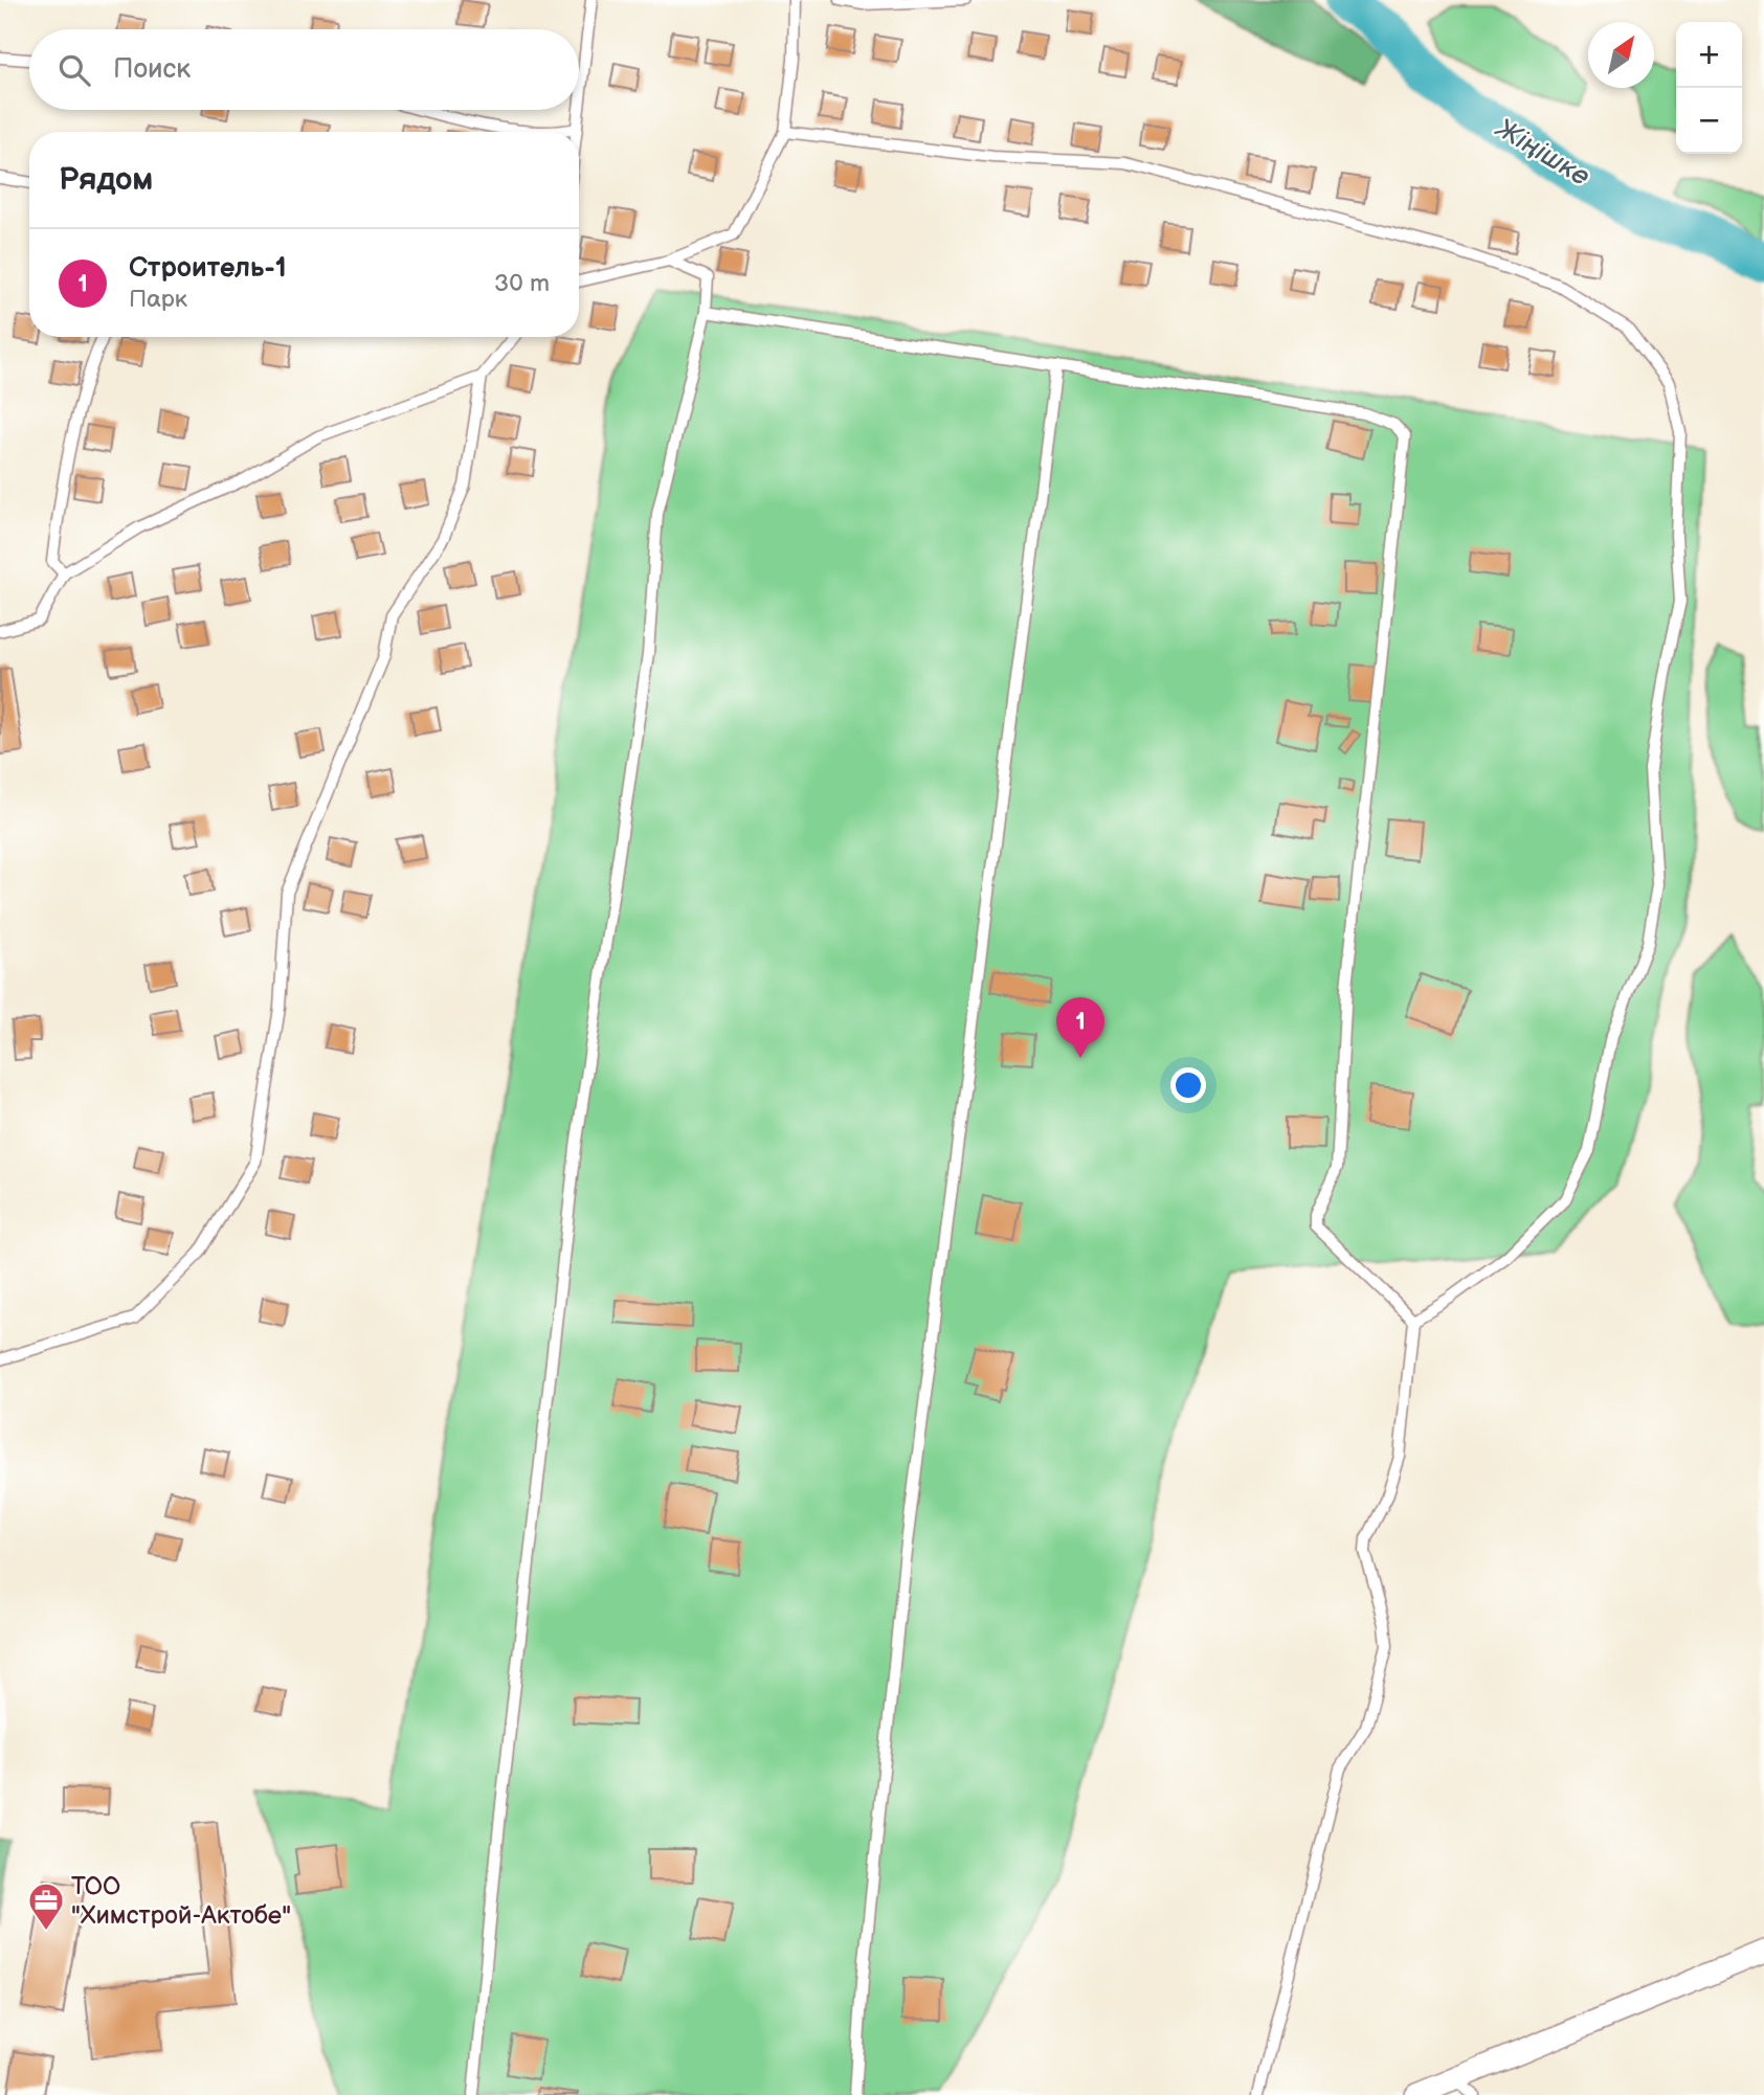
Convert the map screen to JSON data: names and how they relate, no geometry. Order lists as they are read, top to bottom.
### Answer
{
  "water": ["Жіңішке"],
  "places": {
    "office": ["ТОО \"Химстрой-Актобе\""]
  },
  "north": "top right",
  "page": {
    "map_buttons": ["+", "−"],
    "search": "Поиск",
    "heading": "Рядом",
    "list": [
      {
        "mark": "1",
        "name": "Строитель-1",
        "note": "Парк",
        "value": "30 m"
      }
    ],
    "pins": "1"
  }
}
